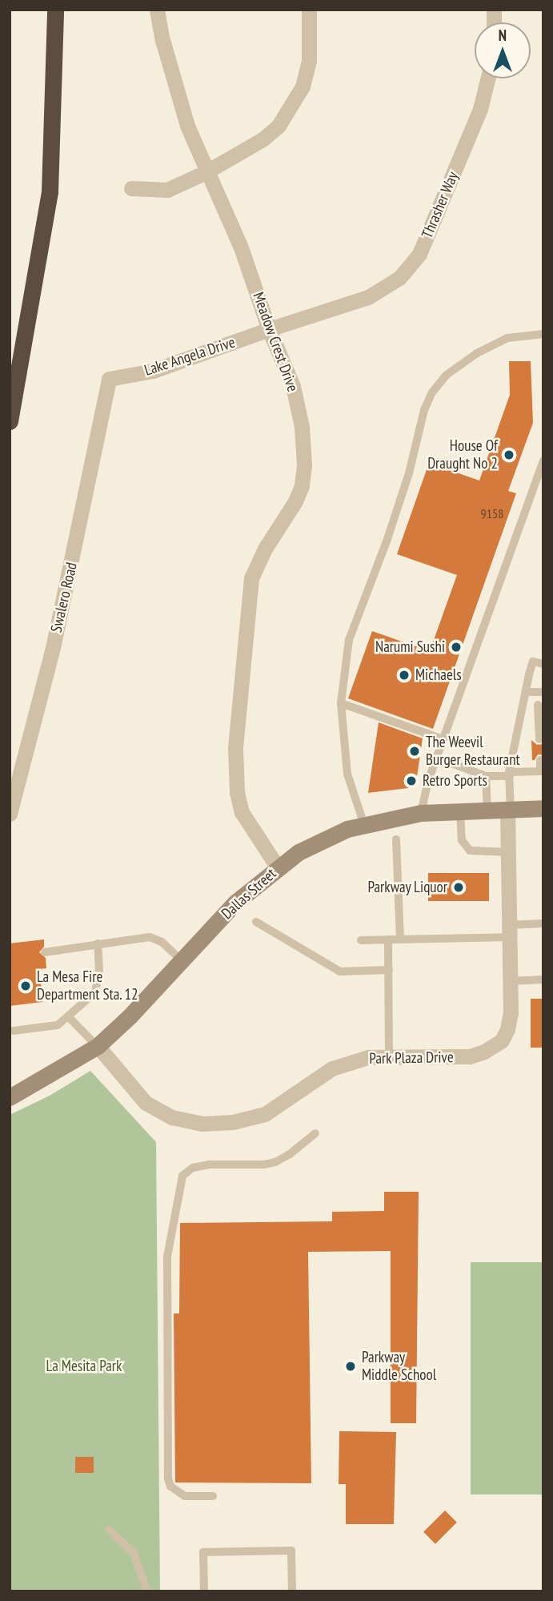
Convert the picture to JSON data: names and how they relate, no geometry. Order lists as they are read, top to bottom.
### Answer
{
  "streets": {
    "street": [
      "Thrasher Way",
      "Meadow Crest Drive",
      "Lake Angela Drive",
      "Swalero Road",
      "Dallas Street",
      "Park Plaza Drive"
    ]
  },
  "crossings": [
    ["Thrasher Way", "Meadow Crest Drive"],
    ["Thrasher Way", "Lake Angela Drive"],
    ["Meadow Crest Drive", "Lake Angela Drive"],
    ["Meadow Crest Drive", "Dallas Street"],
    ["Lake Angela Drive", "Swalero Road"],
    ["Dallas Street", "Park Plaza Drive"]
  ],
  "parks": ["La Mesita Park"],
  "places": [
    "House Of Draught No 2",
    "Narumi Sushi",
    "Michaels",
    "The Weevil Burger Restaurant",
    "Retro Sports",
    "Parkway Liquor",
    "La Mesa Fire Department Sta. 12",
    "Parkway Middle School"
  ],
  "house_numbers": ["9158"],
  "north": "top"
}
